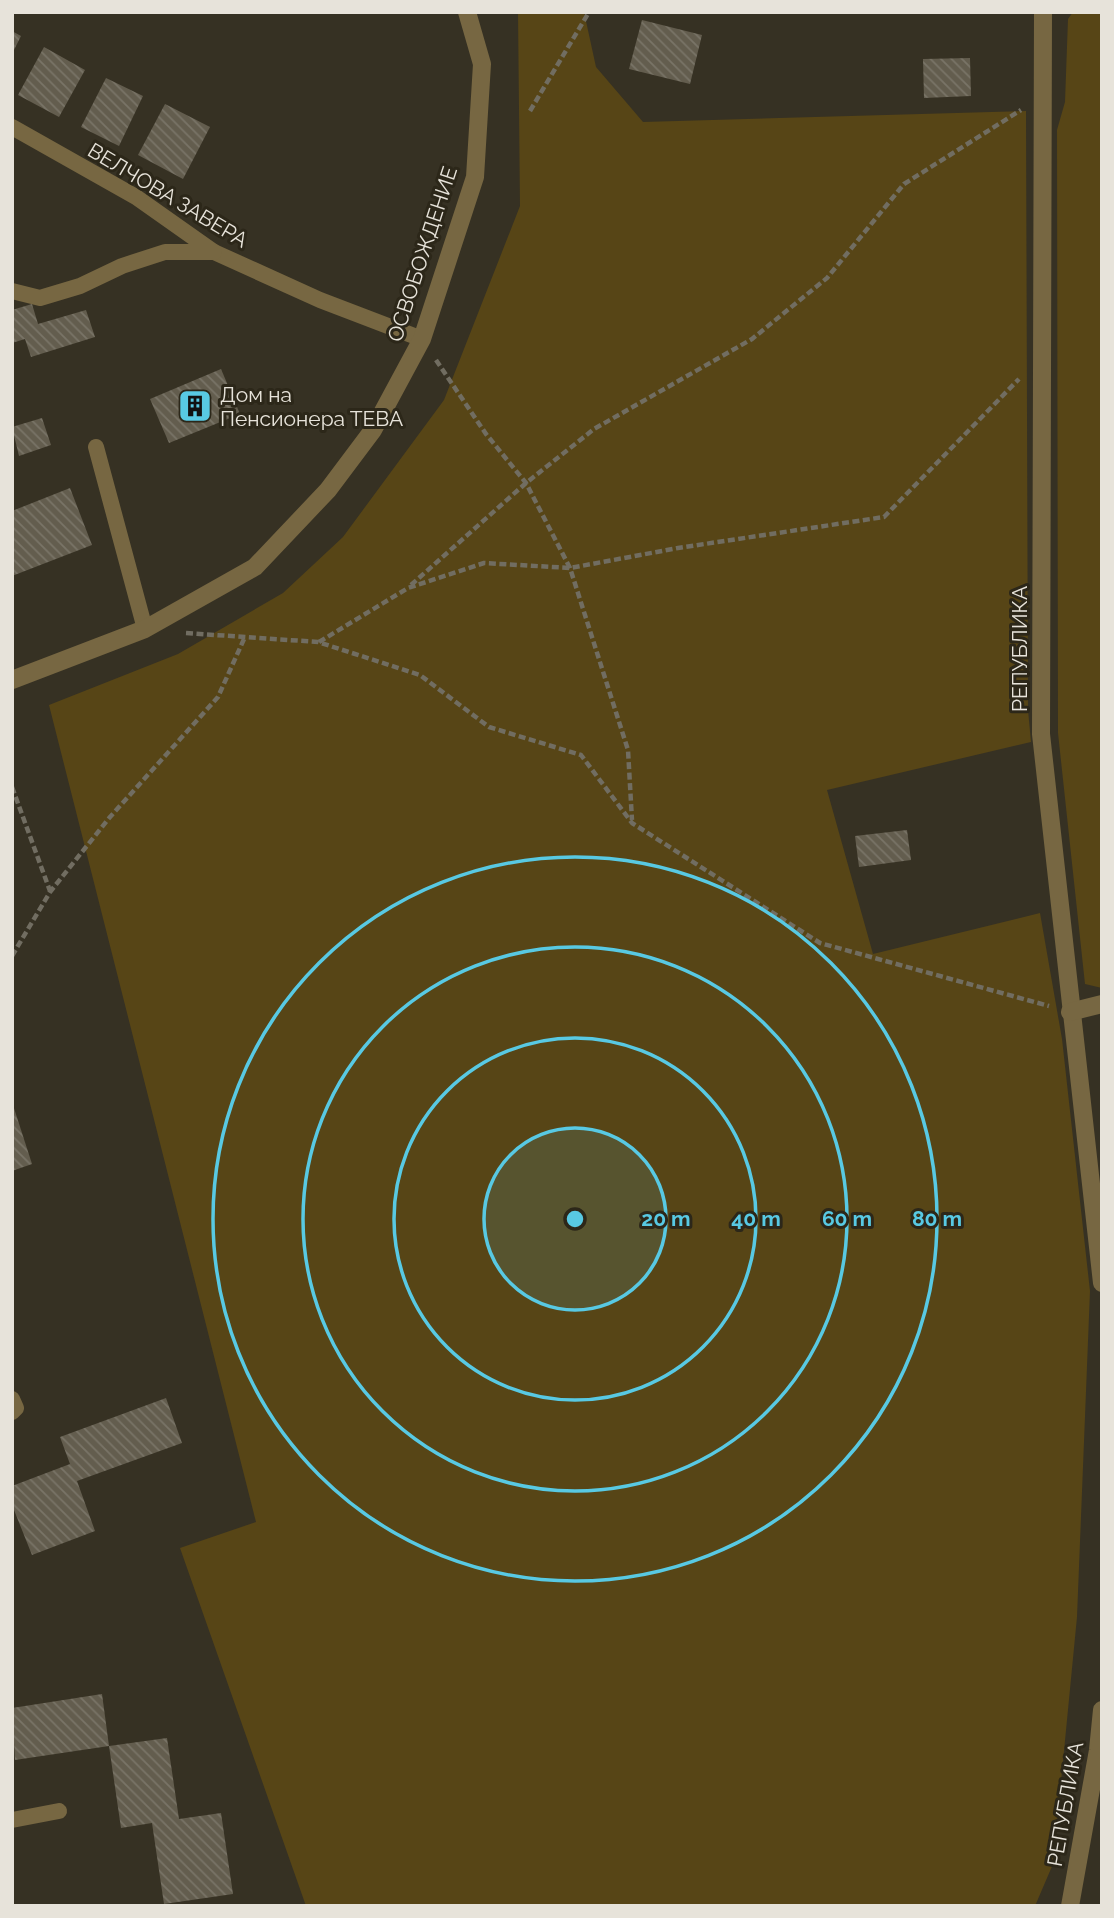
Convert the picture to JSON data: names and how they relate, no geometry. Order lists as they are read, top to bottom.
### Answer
{
  "streets": {
    "street": ["ОСВОБОЖДЕНИЕ", "РЕПУБЛИКА"],
    "lane": ["ВЕЛЧОВА ЗАВЕРА"]
  },
  "crossings": [
    ["ВЕЛЧОВА ЗАВЕРА", "ОСВОБОЖДЕНИЕ"]
  ],
  "places": {
    "building": ["Дом на Пенсионера ТЕВА"]
  },
  "rings": [
    "20 m",
    "40 m",
    "60 m",
    "80 m"
  ]
}
